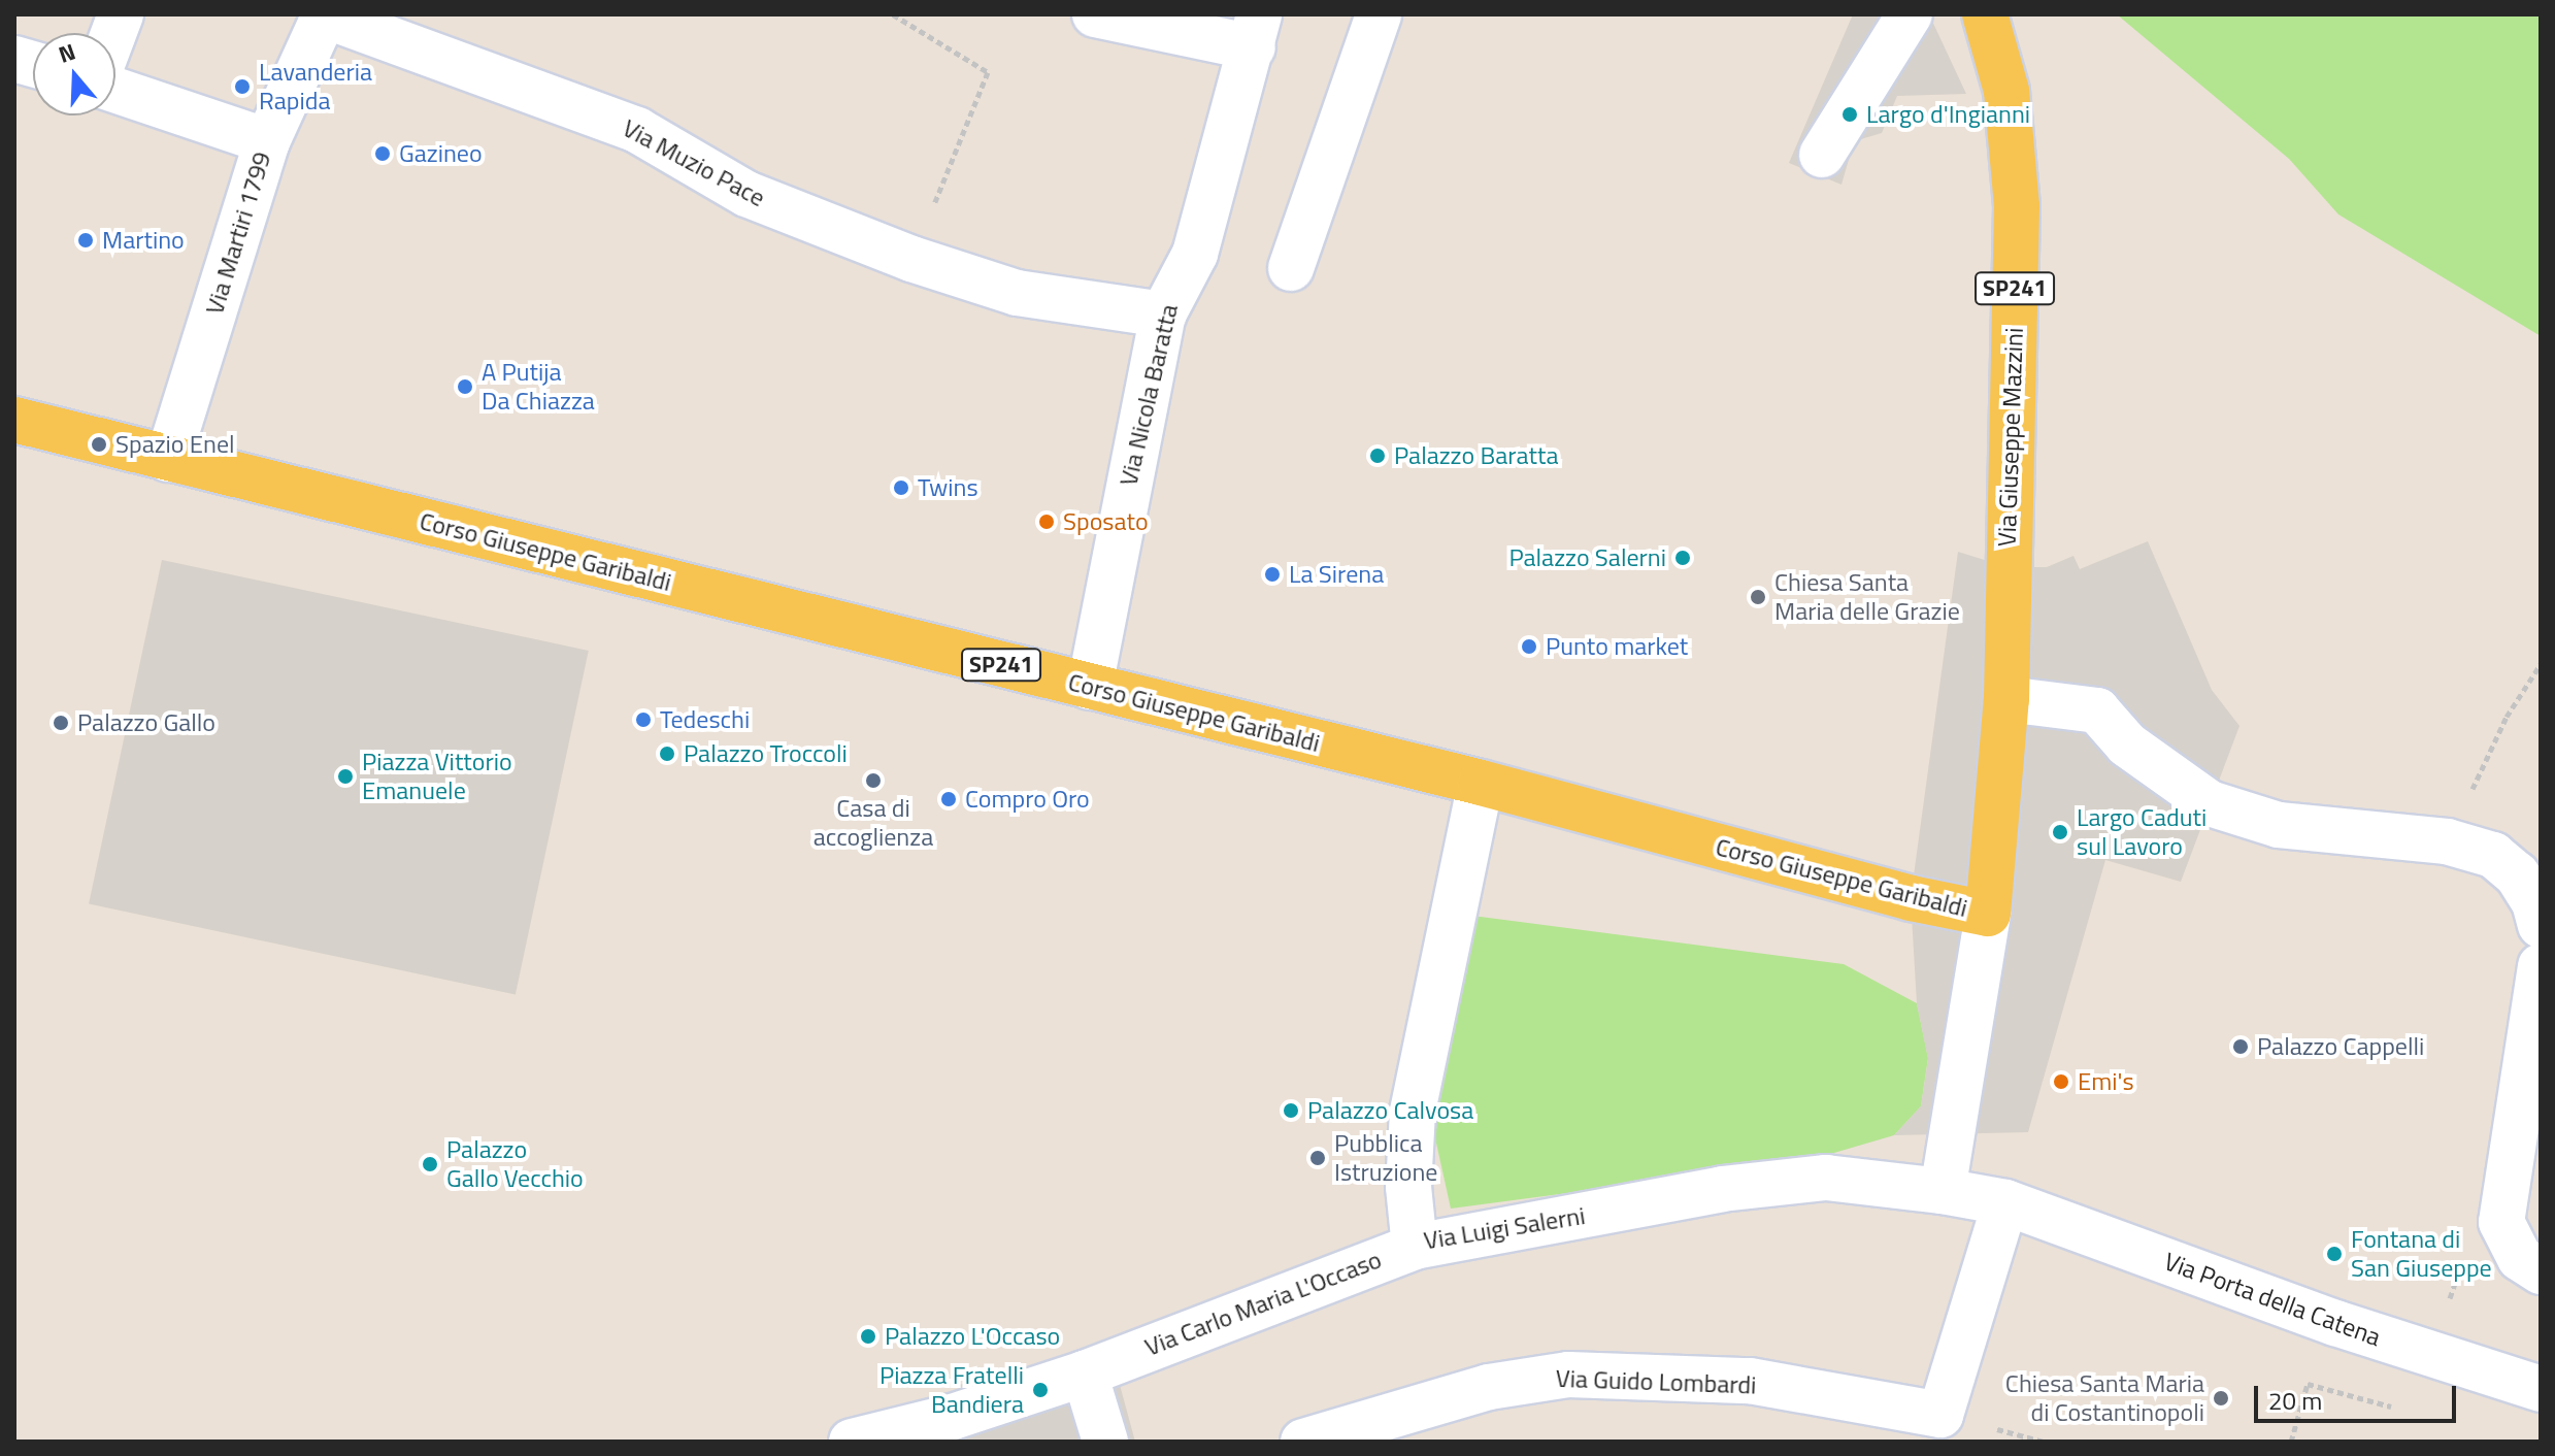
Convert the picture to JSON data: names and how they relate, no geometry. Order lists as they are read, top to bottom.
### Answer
{
  "streets": {
    "main road": ["SP241", "Via Giuseppe Mazzini", "Corso Giuseppe Garibaldi"],
    "street": [
      "Via Muzio Pace",
      "Via Martiri 1799",
      "Via Nicola Baratta",
      "Via Luigi Salerni",
      "Via Porta della Catena",
      "Via Carlo Maria L'Occaso",
      "Via Guido Lombardi"
    ]
  },
  "crossings": [
    ["Via Muzio Pace", "Via Martiri 1799"],
    ["Via Muzio Pace", "Via Nicola Baratta"],
    ["Via Martiri 1799", "Corso Giuseppe Garibaldi"],
    ["SP241", "Via Giuseppe Mazzini"],
    ["SP241", "Corso Giuseppe Garibaldi"],
    ["Via Nicola Baratta", "Corso Giuseppe Garibaldi"],
    ["Corso Giuseppe Garibaldi", "Via Luigi Salerni"],
    ["Via Luigi Salerni", "Via Porta della Catena"],
    ["Via Luigi Salerni", "Via Carlo Maria L'Occaso"],
    ["Via Luigi Salerni", "Via Guido Lombardi"],
    ["Via Porta della Catena", "Via Guido Lombardi"]
  ],
  "places": [
    "Lavanderia Rapida",
    "Largo d'Ingianni",
    "Gazineo",
    "Martino",
    "A Putija Da Chiazza",
    "Spazio Enel",
    "Palazzo Baratta",
    "Twins",
    "Sposato",
    "Palazzo Salerni",
    "La Sirena",
    "Chiesa Santa Maria delle Grazie",
    "Punto market",
    "Tedeschi",
    "Palazzo Gallo",
    "Palazzo Troccoli",
    "Piazza Vittorio Emanuele",
    "Casa di accoglienza",
    "Compro Oro",
    "Largo Caduti sul Lavoro",
    "Palazzo Cappelli",
    "Emi's",
    "Palazzo Calvosa",
    "Pubblica Istruzione",
    "Palazzo Gallo Vecchio",
    "Fontana di San Giuseppe",
    "Palazzo L'Occaso",
    "Piazza Fratelli Bandiera",
    "Chiesa Santa Maria di Costantinopoli"
  ],
  "scale_bar": "20 m",
  "north": "top"
}
